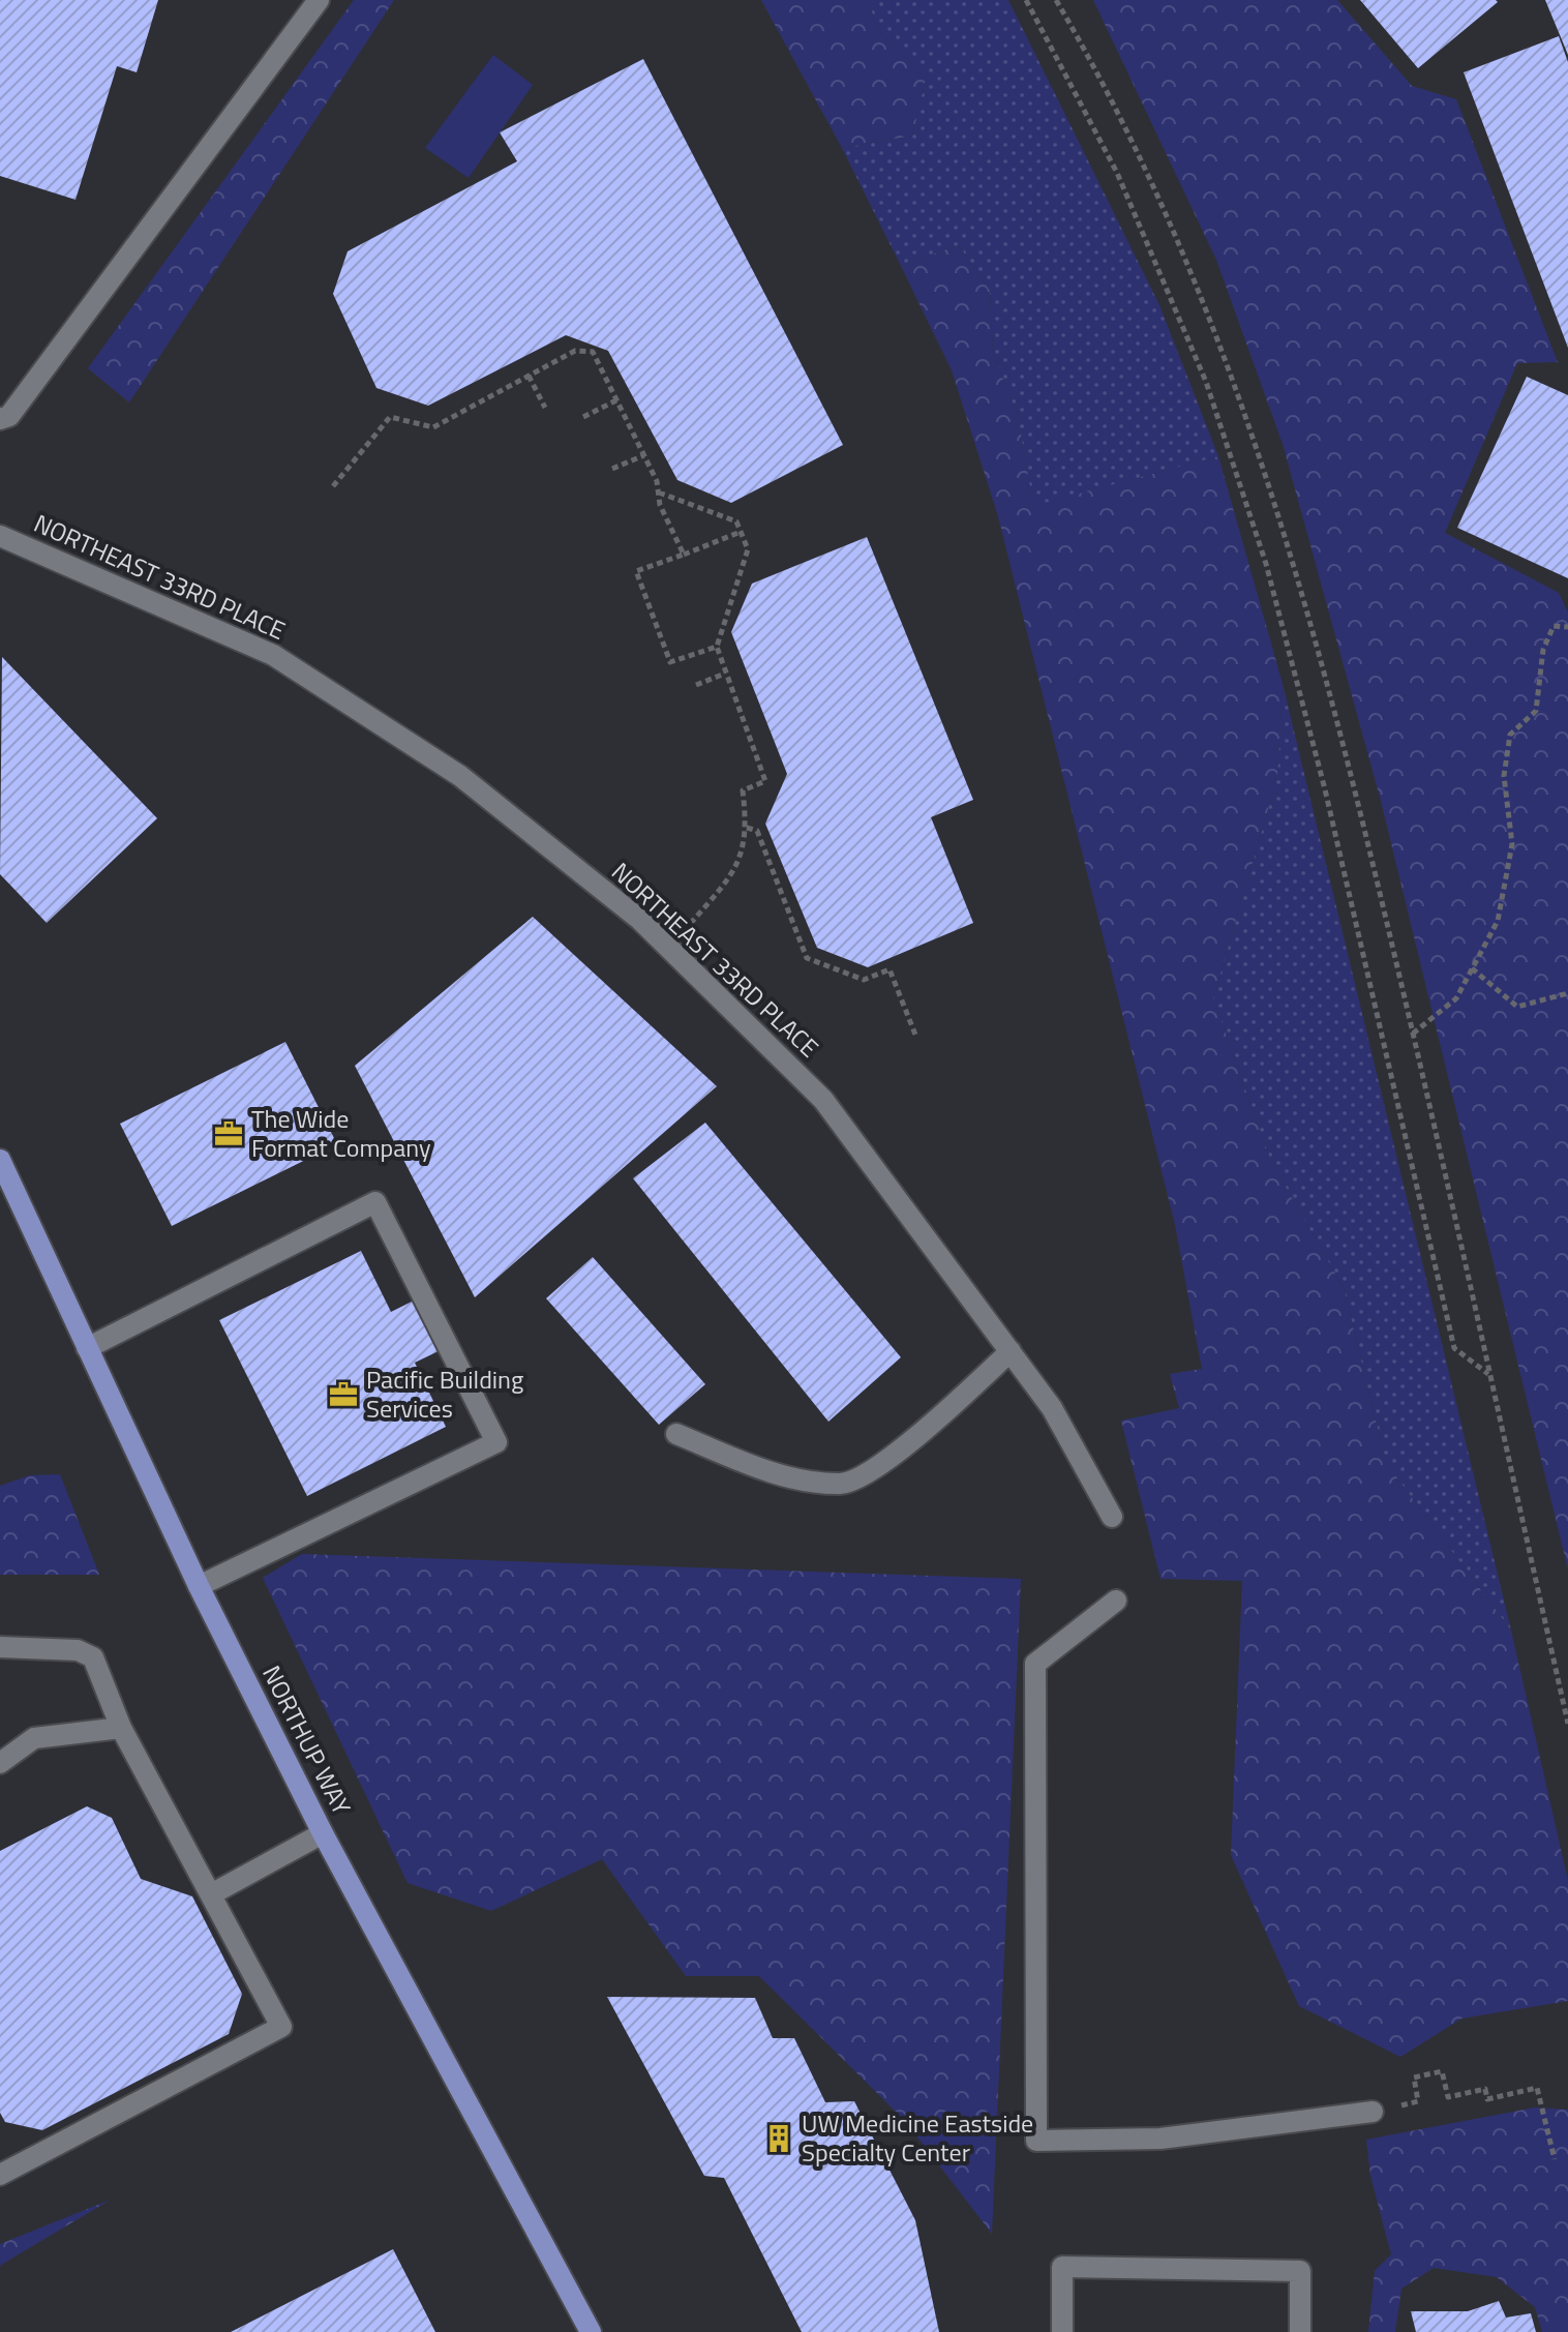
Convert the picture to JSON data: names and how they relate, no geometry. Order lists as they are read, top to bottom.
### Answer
{
  "streets": {
    "main road": ["NORTHUP WAY"],
    "street": ["NORTHEAST 33RD PLACE"]
  },
  "places": {
    "office": ["The Wide Format Company", "Pacific Building Services"],
    "building": ["UW Medicine Eastside Specialty Center"]
  }
}
